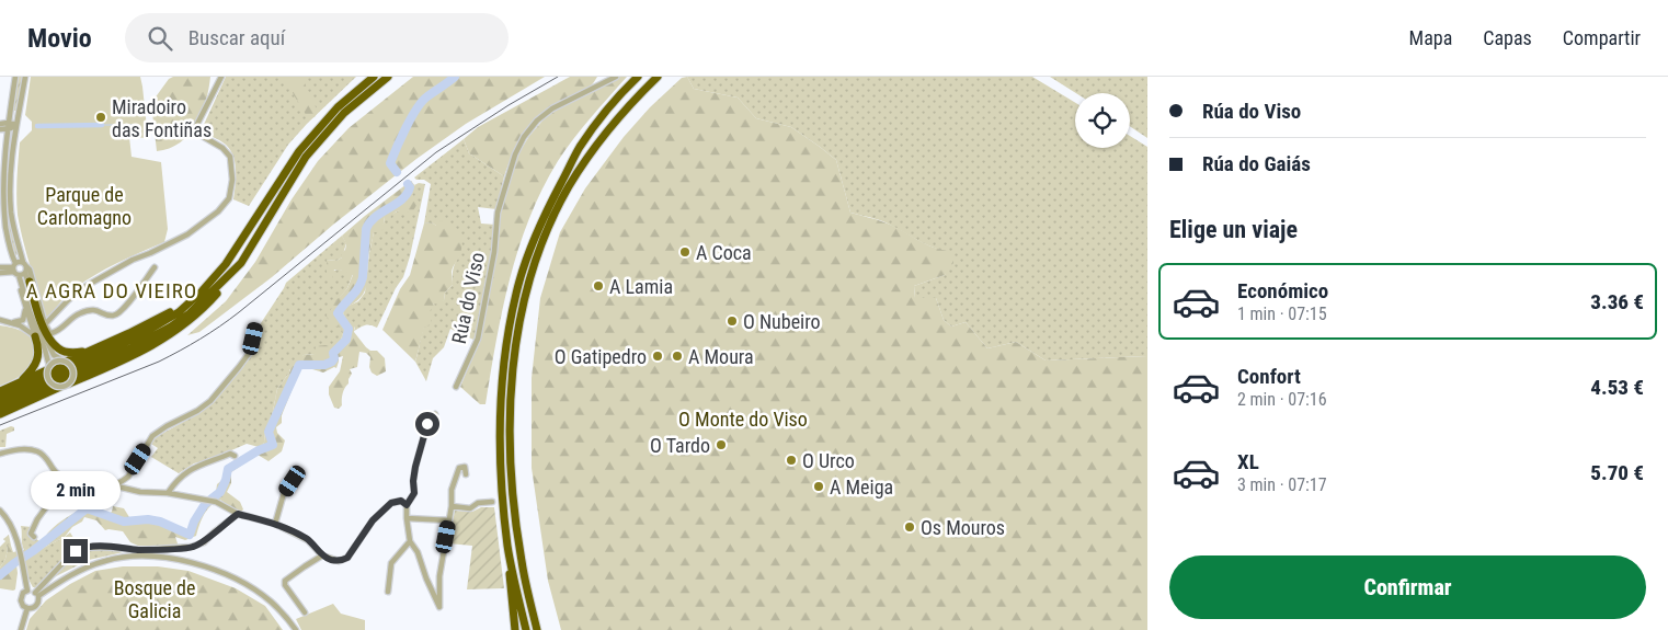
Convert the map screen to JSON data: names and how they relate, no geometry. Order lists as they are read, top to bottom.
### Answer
{
  "streets": {
    "street": ["Rúa do Viso"]
  },
  "districts": ["A AGRA DO VIEIRO"],
  "parks": ["Parque de Carlomagno", "O Monte do Viso", "Bosque de Galicia"],
  "places": [
    "Miradoiro das Fontiñas",
    "A Coca",
    "A Lamia",
    "O Nubeiro",
    "O Gatipedro",
    "A Moura",
    "O Tardo",
    "O Urco",
    "A Meiga",
    "Os Mouros"
  ],
  "page": {
    "header": "Movio",
    "search": "Buscar aquí",
    "nav": ["Mapa", "Capas", "Compartir"],
    "banner": ["Rúa do Viso", "Rúa do Gaiás"],
    "heading": "Elige un viaje",
    "list": [
      {
        "name": "Económico",
        "note": "1 min · 07:15",
        "value": "3.36 €"
      },
      {
        "name": "Confort",
        "note": "2 min · 07:16",
        "value": "4.53 €"
      },
      {
        "name": "XL",
        "note": "3 min · 07:17",
        "value": "5.70 €"
      }
    ],
    "bubble": "2 min",
    "buttons": "Confirmar"
  }
}
